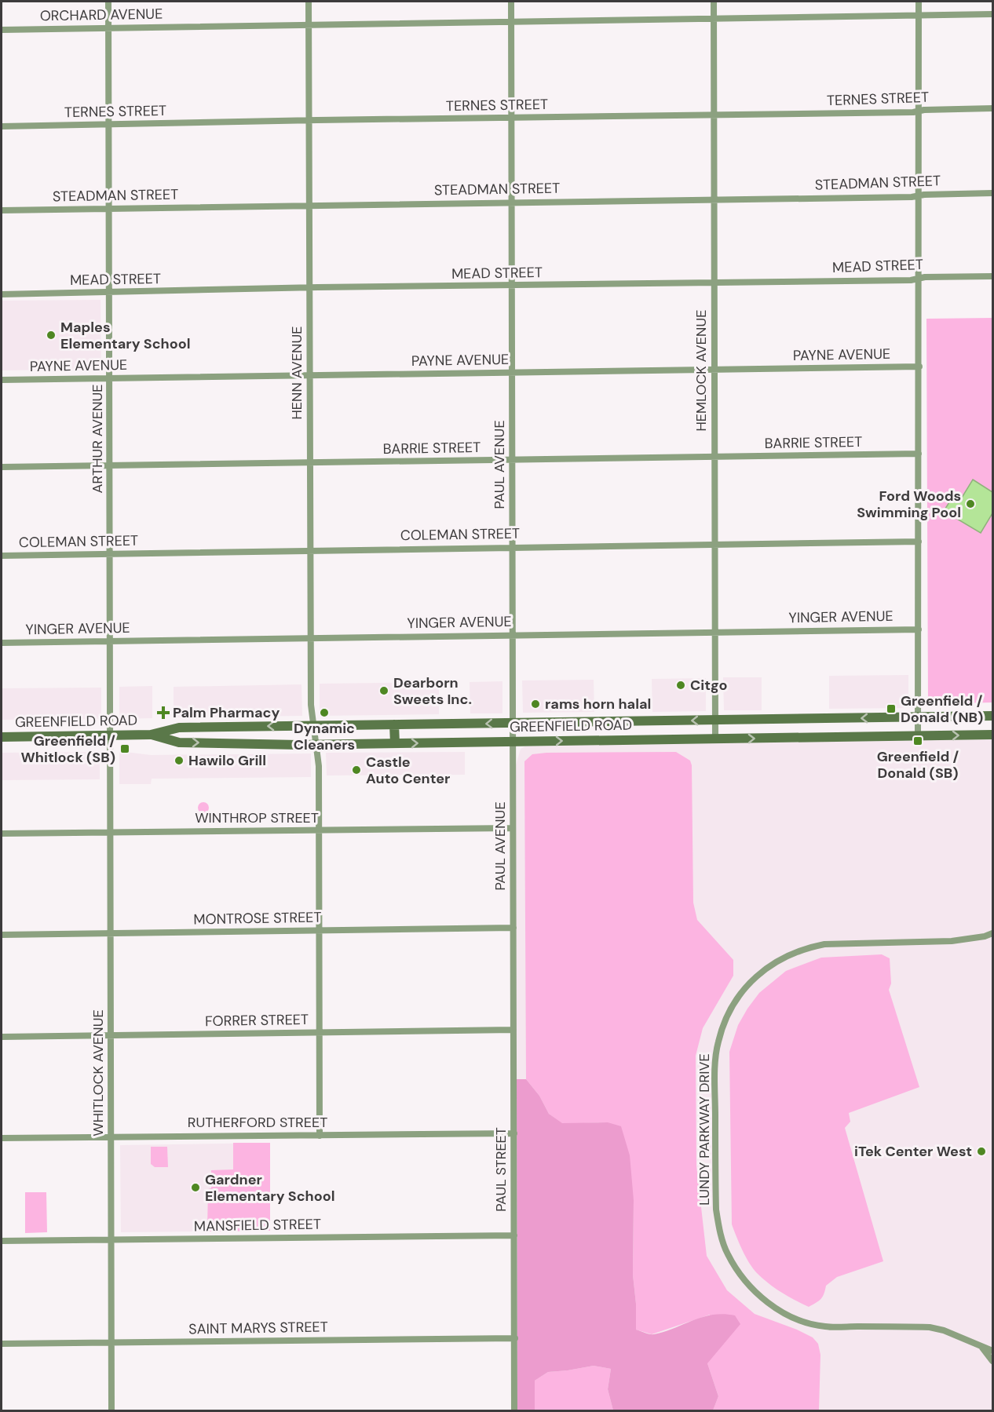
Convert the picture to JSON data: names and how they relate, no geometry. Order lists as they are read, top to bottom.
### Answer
{
  "streets": {
    "main road": ["GREENFIELD ROAD"],
    "street": [
      "ORCHARD AVENUE",
      "TERNES STREET",
      "STEADMAN STREET",
      "MEAD STREET",
      "PAYNE AVENUE",
      "HEMLOCK AVENUE",
      "HENN AVENUE",
      "ARTHUR AVENUE",
      "BARRIE STREET",
      "PAUL AVENUE",
      "COLEMAN STREET",
      "YINGER AVENUE",
      "WINTHROP STREET",
      "MONTROSE STREET",
      "FORRER STREET",
      "WHITLOCK AVENUE",
      "RUTHERFORD STREET",
      "LUNDY PARKWAY DRIVE",
      "PAUL STREET",
      "MANSFIELD STREET",
      "SAINT MARYS STREET"
    ]
  },
  "crossings": [
    ["ORCHARD AVENUE", "HEMLOCK AVENUE"],
    ["ORCHARD AVENUE", "HENN AVENUE"],
    ["ORCHARD AVENUE", "ARTHUR AVENUE"],
    ["ORCHARD AVENUE", "PAUL AVENUE"],
    ["TERNES STREET", "HEMLOCK AVENUE"],
    ["TERNES STREET", "HENN AVENUE"],
    ["TERNES STREET", "ARTHUR AVENUE"],
    ["TERNES STREET", "PAUL AVENUE"],
    ["STEADMAN STREET", "HEMLOCK AVENUE"],
    ["STEADMAN STREET", "HENN AVENUE"],
    ["STEADMAN STREET", "ARTHUR AVENUE"],
    ["STEADMAN STREET", "PAUL AVENUE"],
    ["MEAD STREET", "HEMLOCK AVENUE"],
    ["MEAD STREET", "HENN AVENUE"],
    ["MEAD STREET", "ARTHUR AVENUE"],
    ["MEAD STREET", "PAUL AVENUE"],
    ["PAYNE AVENUE", "HEMLOCK AVENUE"],
    ["PAYNE AVENUE", "HENN AVENUE"],
    ["PAYNE AVENUE", "ARTHUR AVENUE"],
    ["PAYNE AVENUE", "PAUL AVENUE"],
    ["HEMLOCK AVENUE", "BARRIE STREET"],
    ["HEMLOCK AVENUE", "COLEMAN STREET"],
    ["HEMLOCK AVENUE", "YINGER AVENUE"],
    ["HEMLOCK AVENUE", "GREENFIELD ROAD"],
    ["HENN AVENUE", "BARRIE STREET"],
    ["HENN AVENUE", "COLEMAN STREET"],
    ["HENN AVENUE", "YINGER AVENUE"],
    ["HENN AVENUE", "GREENFIELD ROAD"],
    ["HENN AVENUE", "WINTHROP STREET"],
    ["HENN AVENUE", "MONTROSE STREET"],
    ["HENN AVENUE", "FORRER STREET"],
    ["HENN AVENUE", "RUTHERFORD STREET"],
    ["ARTHUR AVENUE", "BARRIE STREET"],
    ["ARTHUR AVENUE", "COLEMAN STREET"],
    ["ARTHUR AVENUE", "YINGER AVENUE"],
    ["ARTHUR AVENUE", "GREENFIELD ROAD"],
    ["ARTHUR AVENUE", "WHITLOCK AVENUE"],
    ["BARRIE STREET", "PAUL AVENUE"],
    ["PAUL AVENUE", "COLEMAN STREET"],
    ["PAUL AVENUE", "YINGER AVENUE"],
    ["PAUL AVENUE", "GREENFIELD ROAD"],
    ["PAUL AVENUE", "WINTHROP STREET"],
    ["PAUL AVENUE", "MONTROSE STREET"],
    ["PAUL AVENUE", "PAUL STREET"],
    ["GREENFIELD ROAD", "WHITLOCK AVENUE"],
    ["WINTHROP STREET", "WHITLOCK AVENUE"],
    ["MONTROSE STREET", "WHITLOCK AVENUE"],
    ["MONTROSE STREET", "PAUL STREET"],
    ["FORRER STREET", "WHITLOCK AVENUE"],
    ["FORRER STREET", "PAUL STREET"],
    ["WHITLOCK AVENUE", "RUTHERFORD STREET"],
    ["WHITLOCK AVENUE", "MANSFIELD STREET"],
    ["WHITLOCK AVENUE", "SAINT MARYS STREET"],
    ["RUTHERFORD STREET", "PAUL STREET"],
    ["PAUL STREET", "MANSFIELD STREET"],
    ["PAUL STREET", "SAINT MARYS STREET"]
  ],
  "places": {
    "other": [
      "Maples Elementary School",
      "Ford Woods Swimming Pool",
      "Citgo",
      "Dearborn Sweets Inc.",
      "rams horn halal",
      "Dynamic Cleaners",
      "Hawilo Grill",
      "Castle Auto Center",
      "iTek Center West",
      "Gardner Elementary School"
    ],
    "transit": ["Greenfield / Donald (NB)", "Greenfield / Donald (SB)", "Greenfield / Whitlock (SB)"],
    "health": ["Palm Pharmacy"]
  }
}
